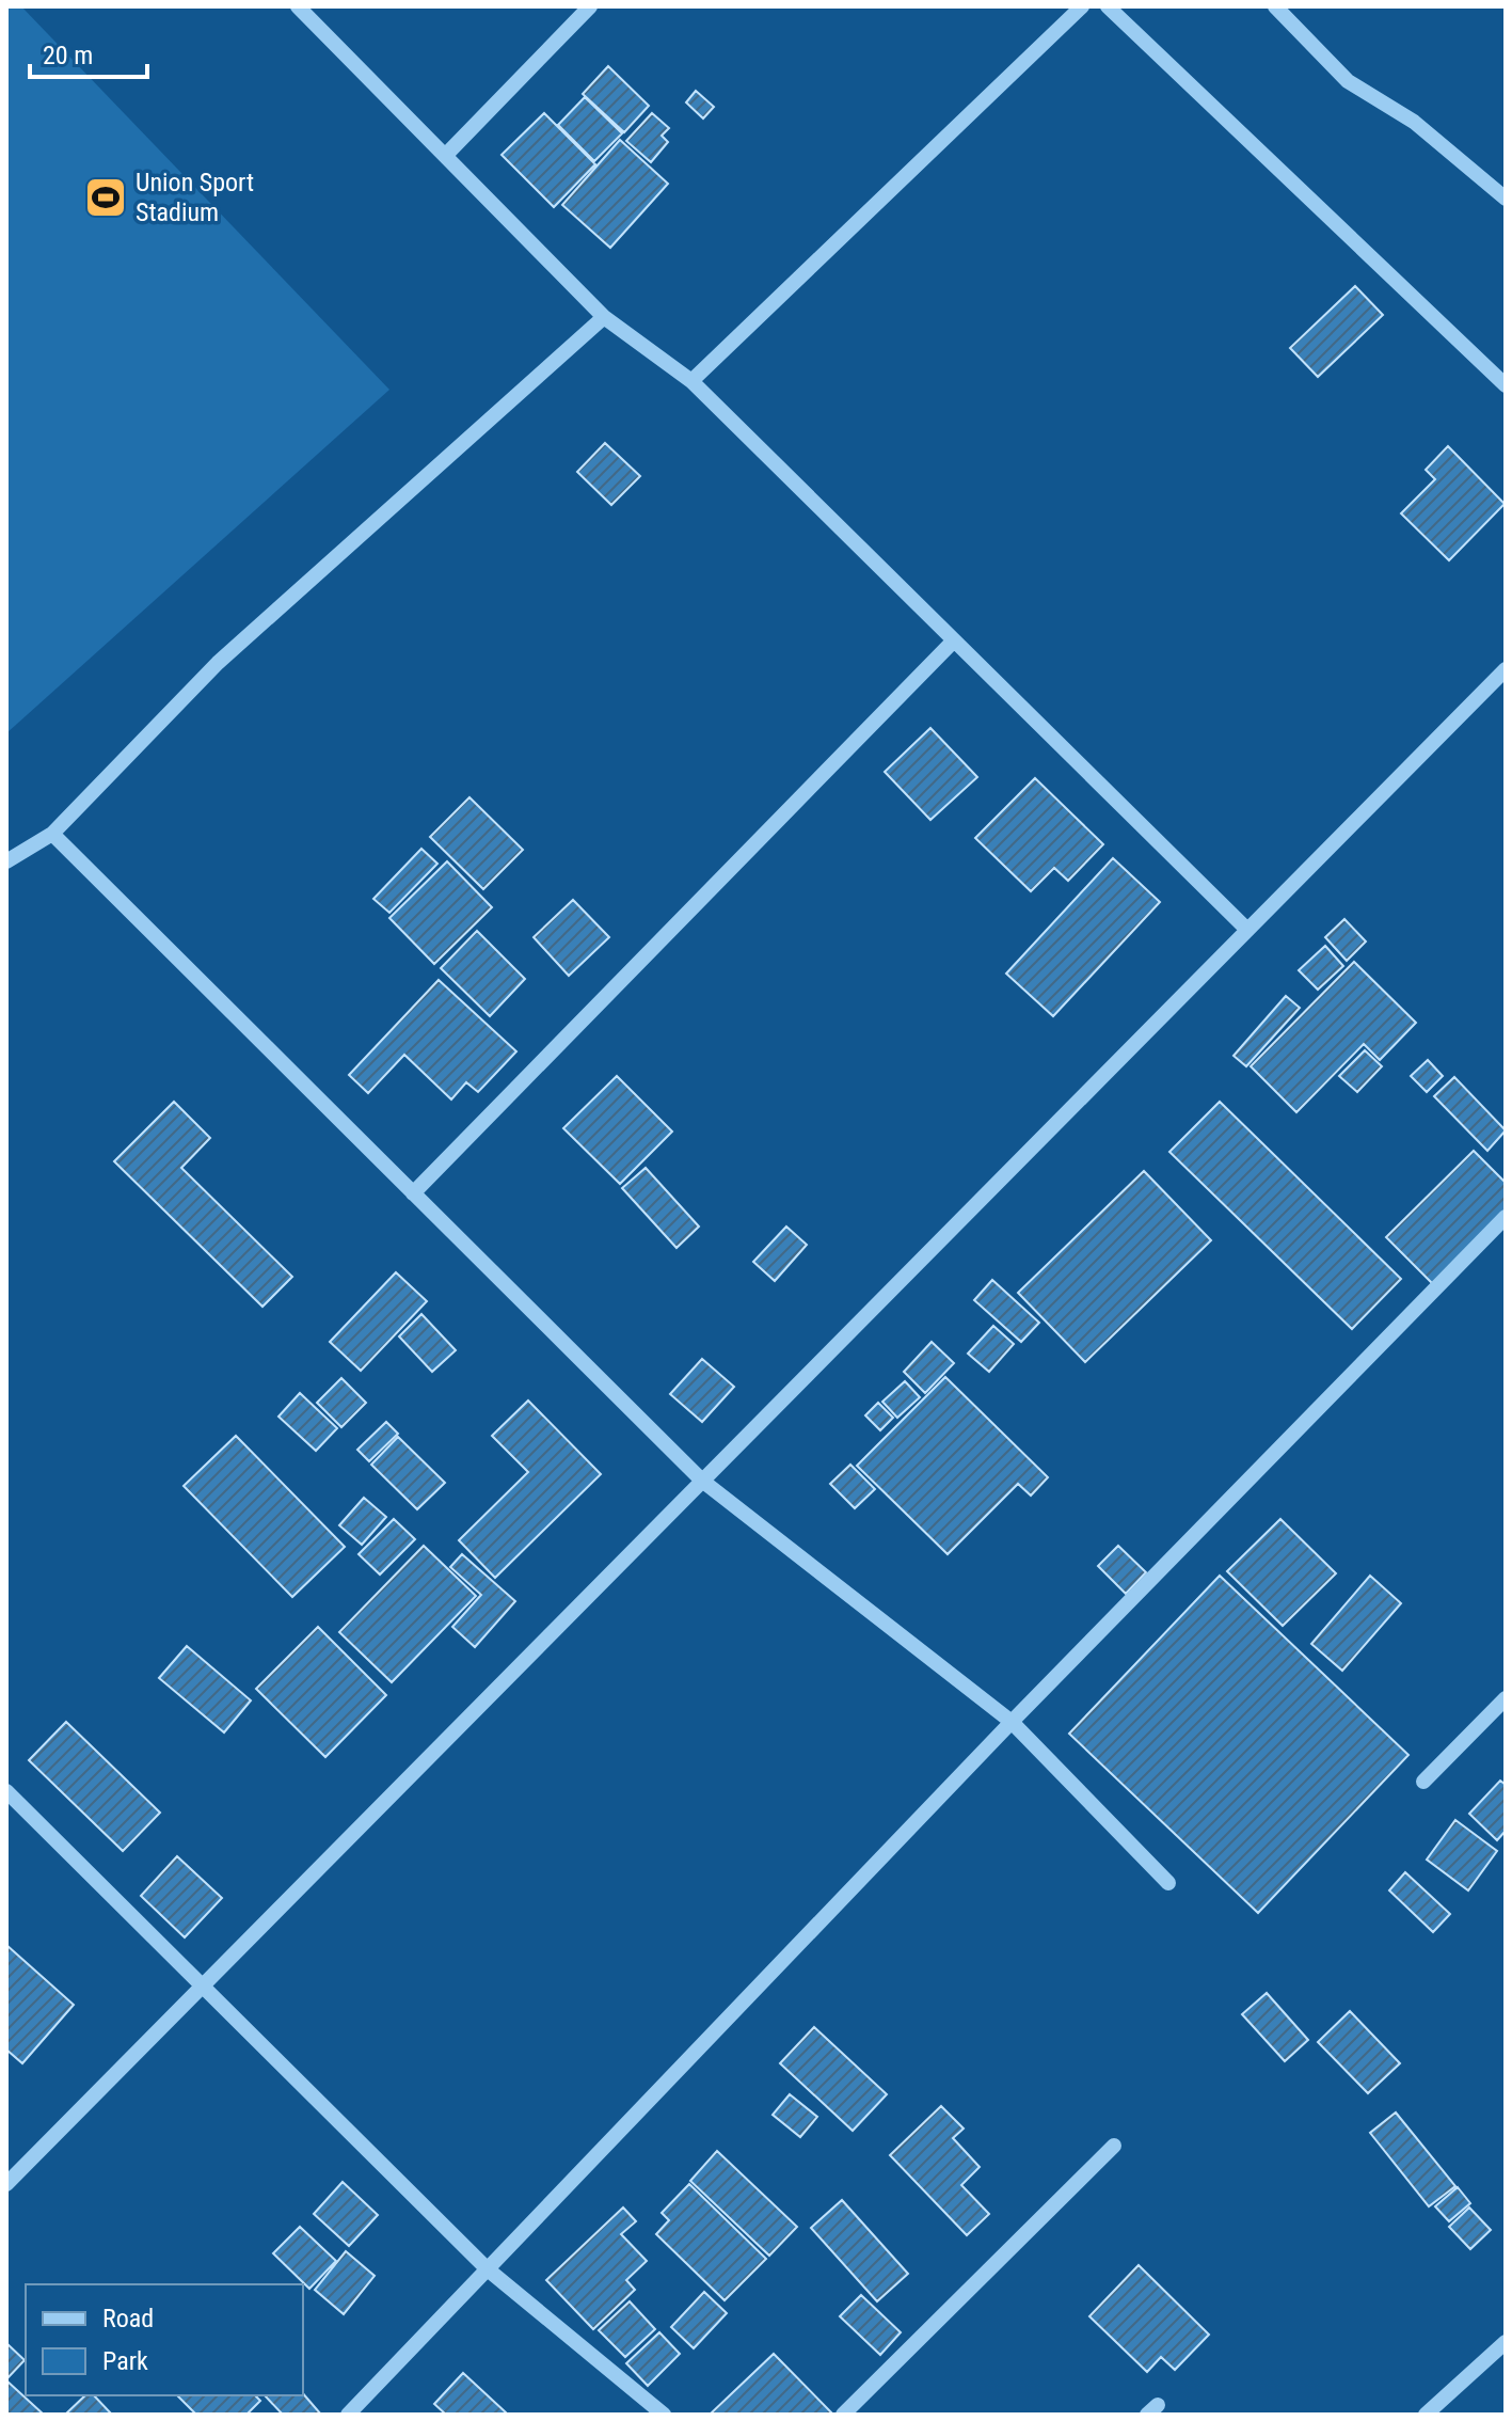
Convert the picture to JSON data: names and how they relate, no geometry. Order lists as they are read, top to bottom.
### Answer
{
  "places": {
    "sports": ["Union Sport Stadium"]
  },
  "legend": ["Road", "Park"],
  "scale_bar": "20 m"
}
